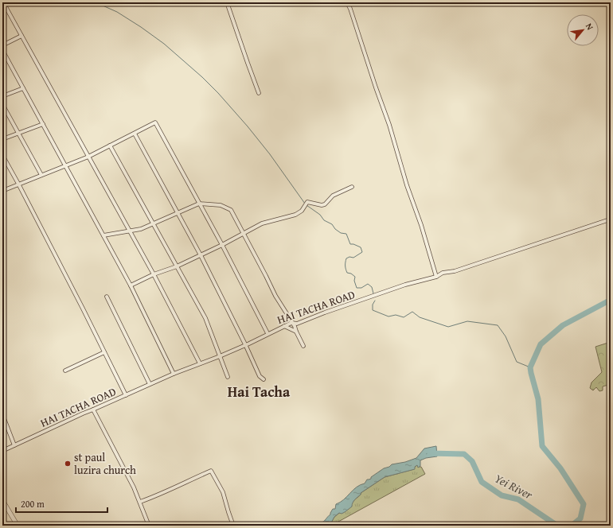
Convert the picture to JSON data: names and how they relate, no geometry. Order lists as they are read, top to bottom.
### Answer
{
  "streets": {
    "street": ["HAI TACHA ROAD"]
  },
  "districts": ["Hai Tacha"],
  "water": ["Yei River"],
  "places": ["st paul luzira church"],
  "scale_bar": "200 m",
  "north": "top right"
}
